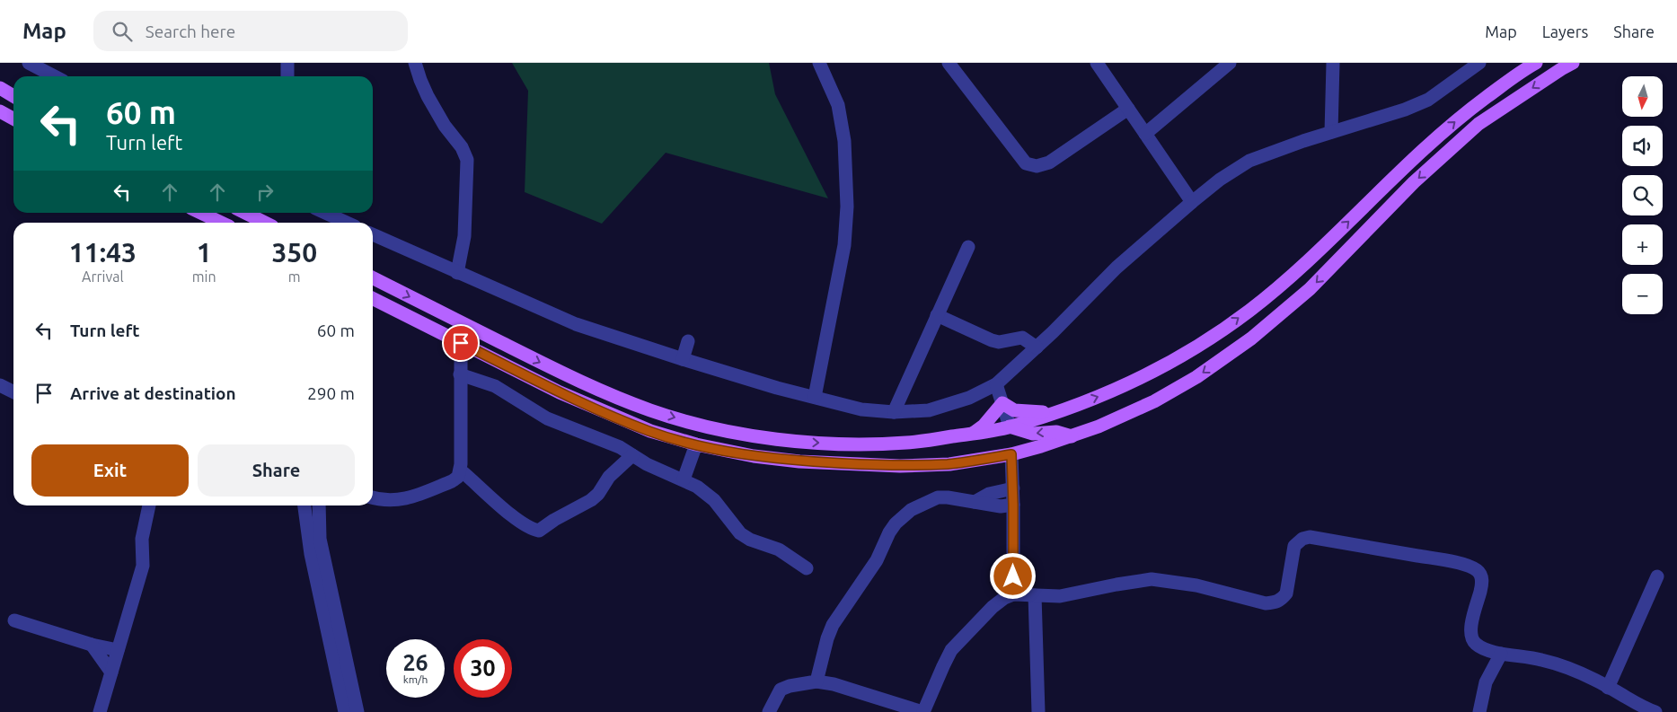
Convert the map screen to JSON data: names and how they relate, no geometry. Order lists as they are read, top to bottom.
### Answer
{
  "north": "bottom",
  "page": {
    "header": "Map",
    "search": "Search here",
    "nav": ["Map", "Layers", "Share"],
    "map_buttons": ["+", "−"],
    "turn": ["60 m", "Turn left"],
    "eta": [
      "11:43",
      "Arrival",
      "1",
      "min",
      "350",
      "m"
    ],
    "list": [
      {
        "name": "Turn left",
        "value": "60 m"
      },
      {
        "name": "Arrive at destination",
        "value": "290 m"
      }
    ],
    "buttons": ["Exit", "Share"],
    "speed": "26 km/h",
    "limit": "30"
  }
}
